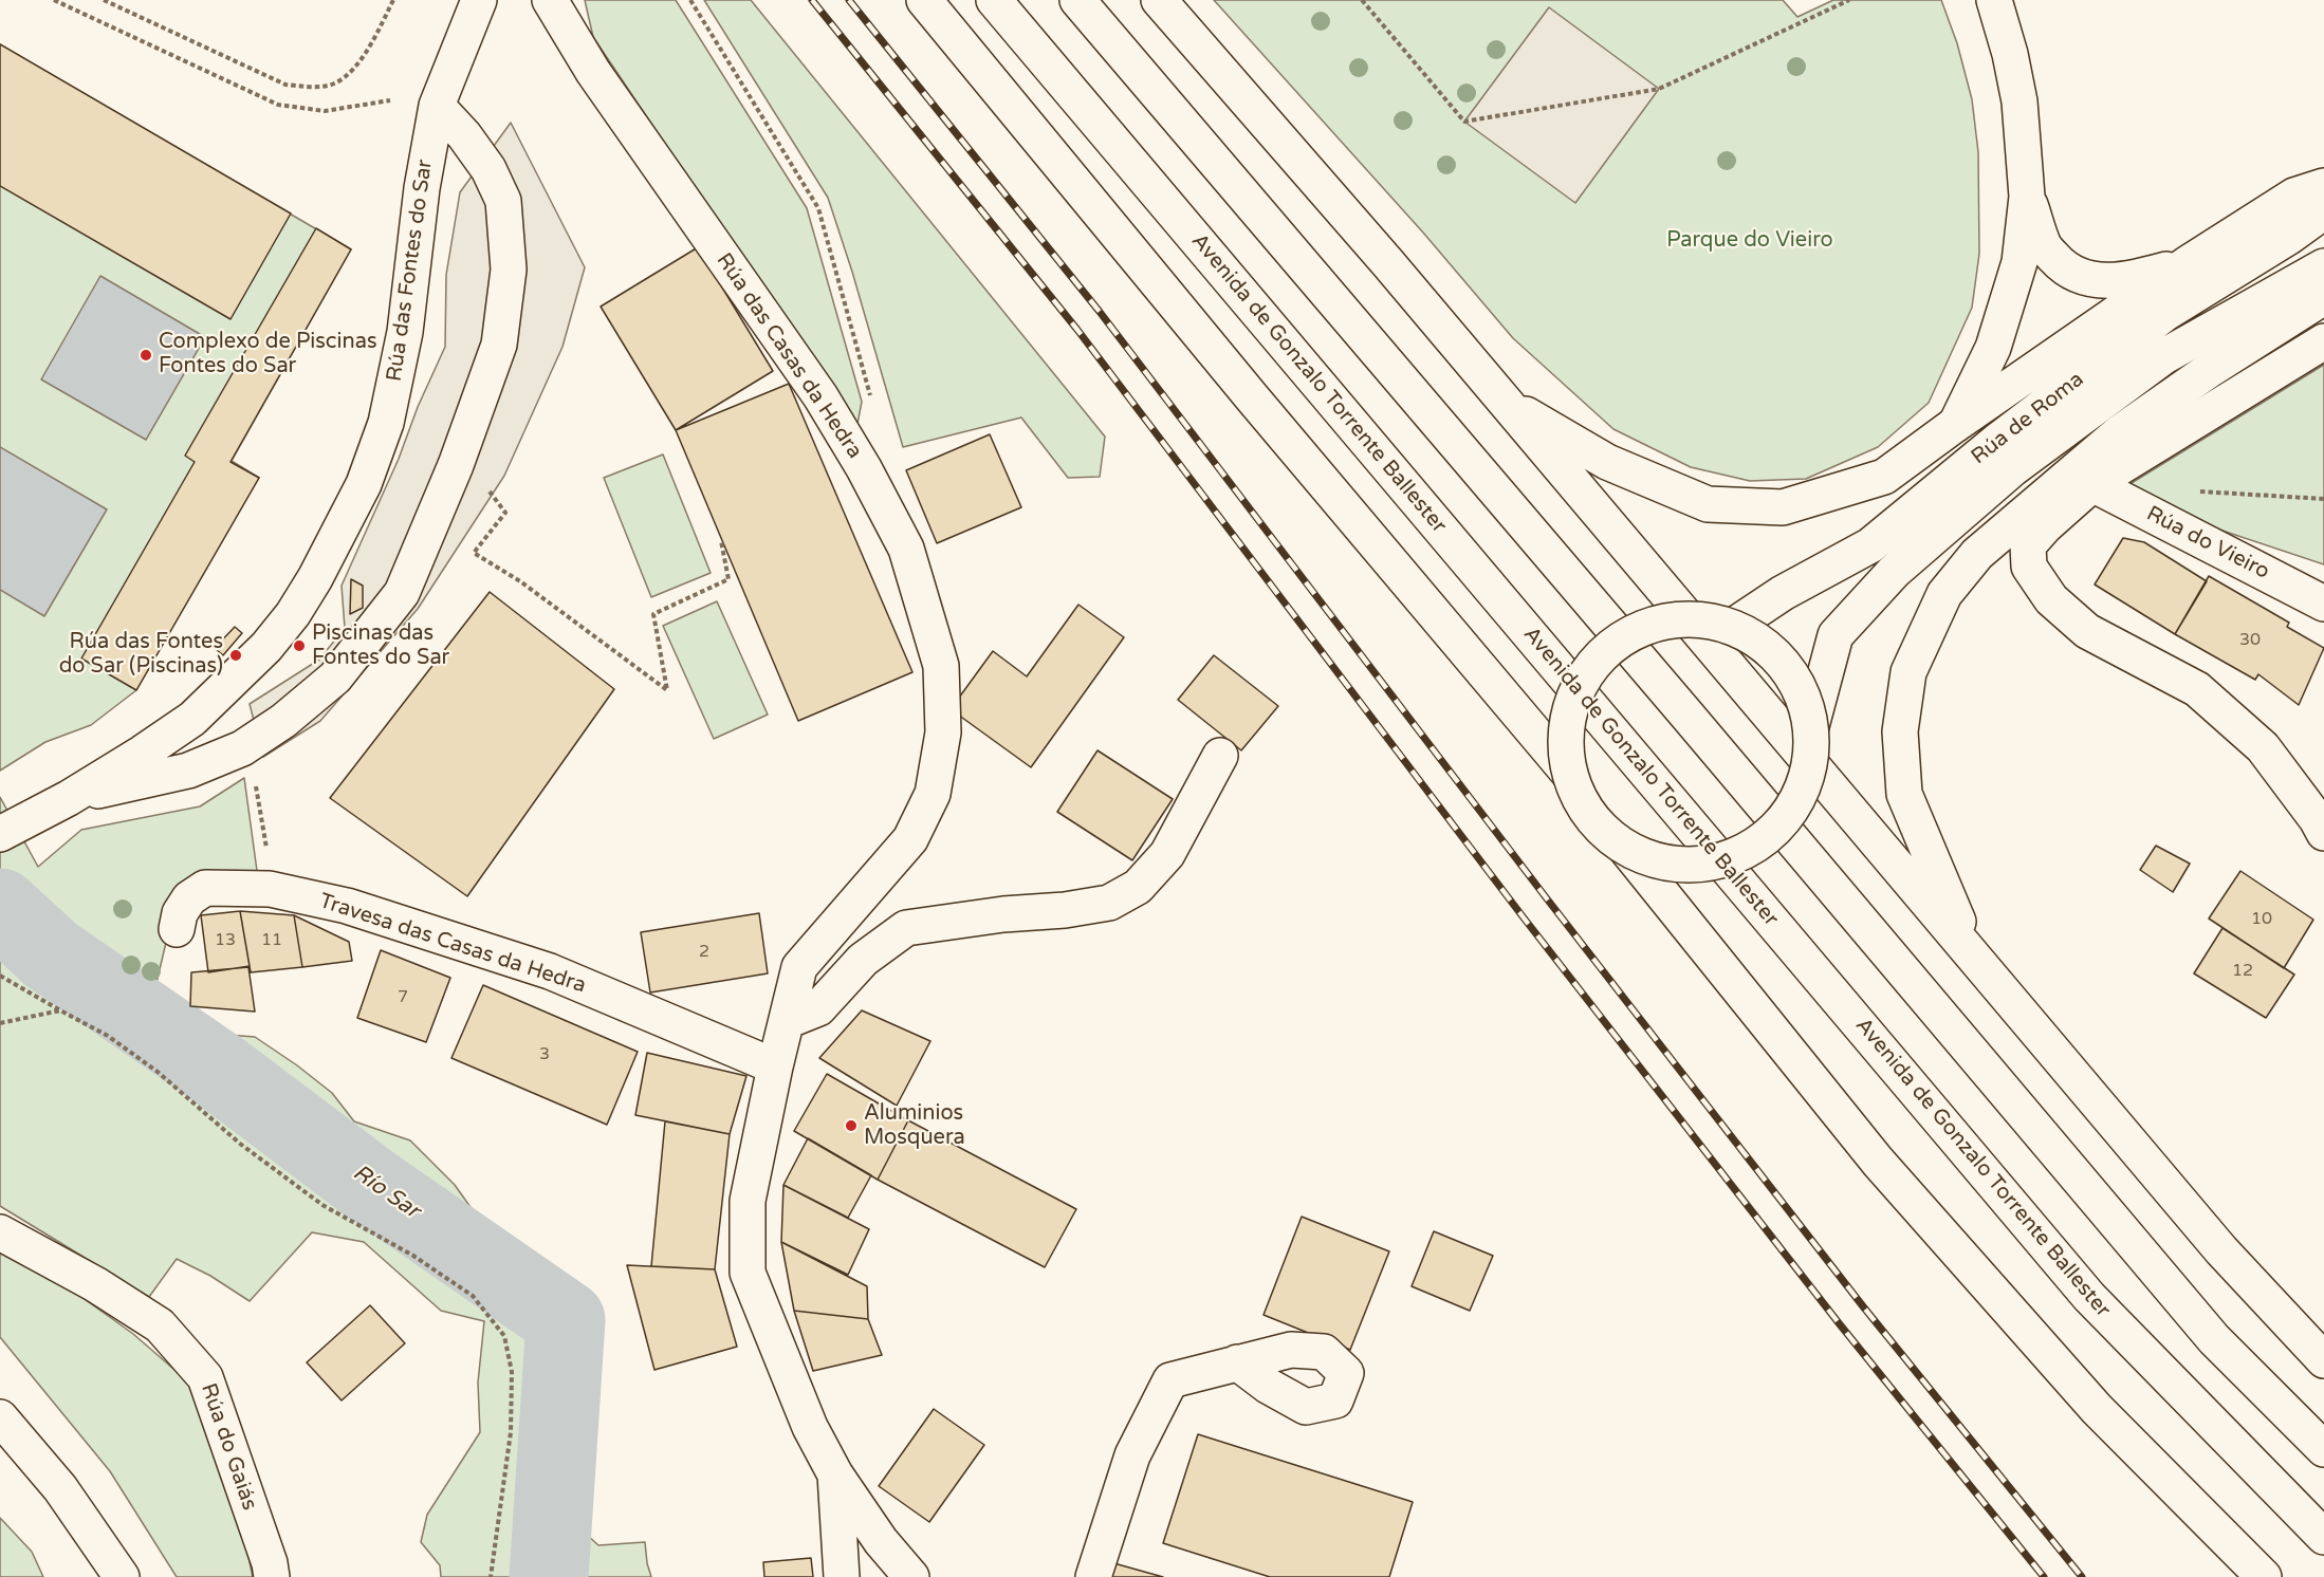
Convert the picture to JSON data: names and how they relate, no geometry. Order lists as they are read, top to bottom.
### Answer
{
  "streets": {
    "main road": [
      "Rúa das Fontes do Sar",
      "Rúa das Casas da Hedra",
      "Avenida de Gonzalo Torrente Ballester",
      "Rúa de Roma",
      "Rúa do Vieiro",
      "Travesa das Casas da Hedra",
      "Rúa do Gaiás"
    ]
  },
  "crossings": [
    ["Rúa das Casas da Hedra", "Travesa das Casas da Hedra"]
  ],
  "water": ["Río Sar"],
  "parks": ["Parque do Vieiro"],
  "places": [
    "Complexo de Piscinas Fontes do Sar",
    "Piscinas das Fontes do Sar",
    "Rúa das Fontes do Sar (Piscinas)",
    "Aluminios Mosquera"
  ],
  "house_numbers": [
    "30",
    "10",
    "13",
    "11",
    "2",
    "12",
    "7",
    "3"
  ]
}
